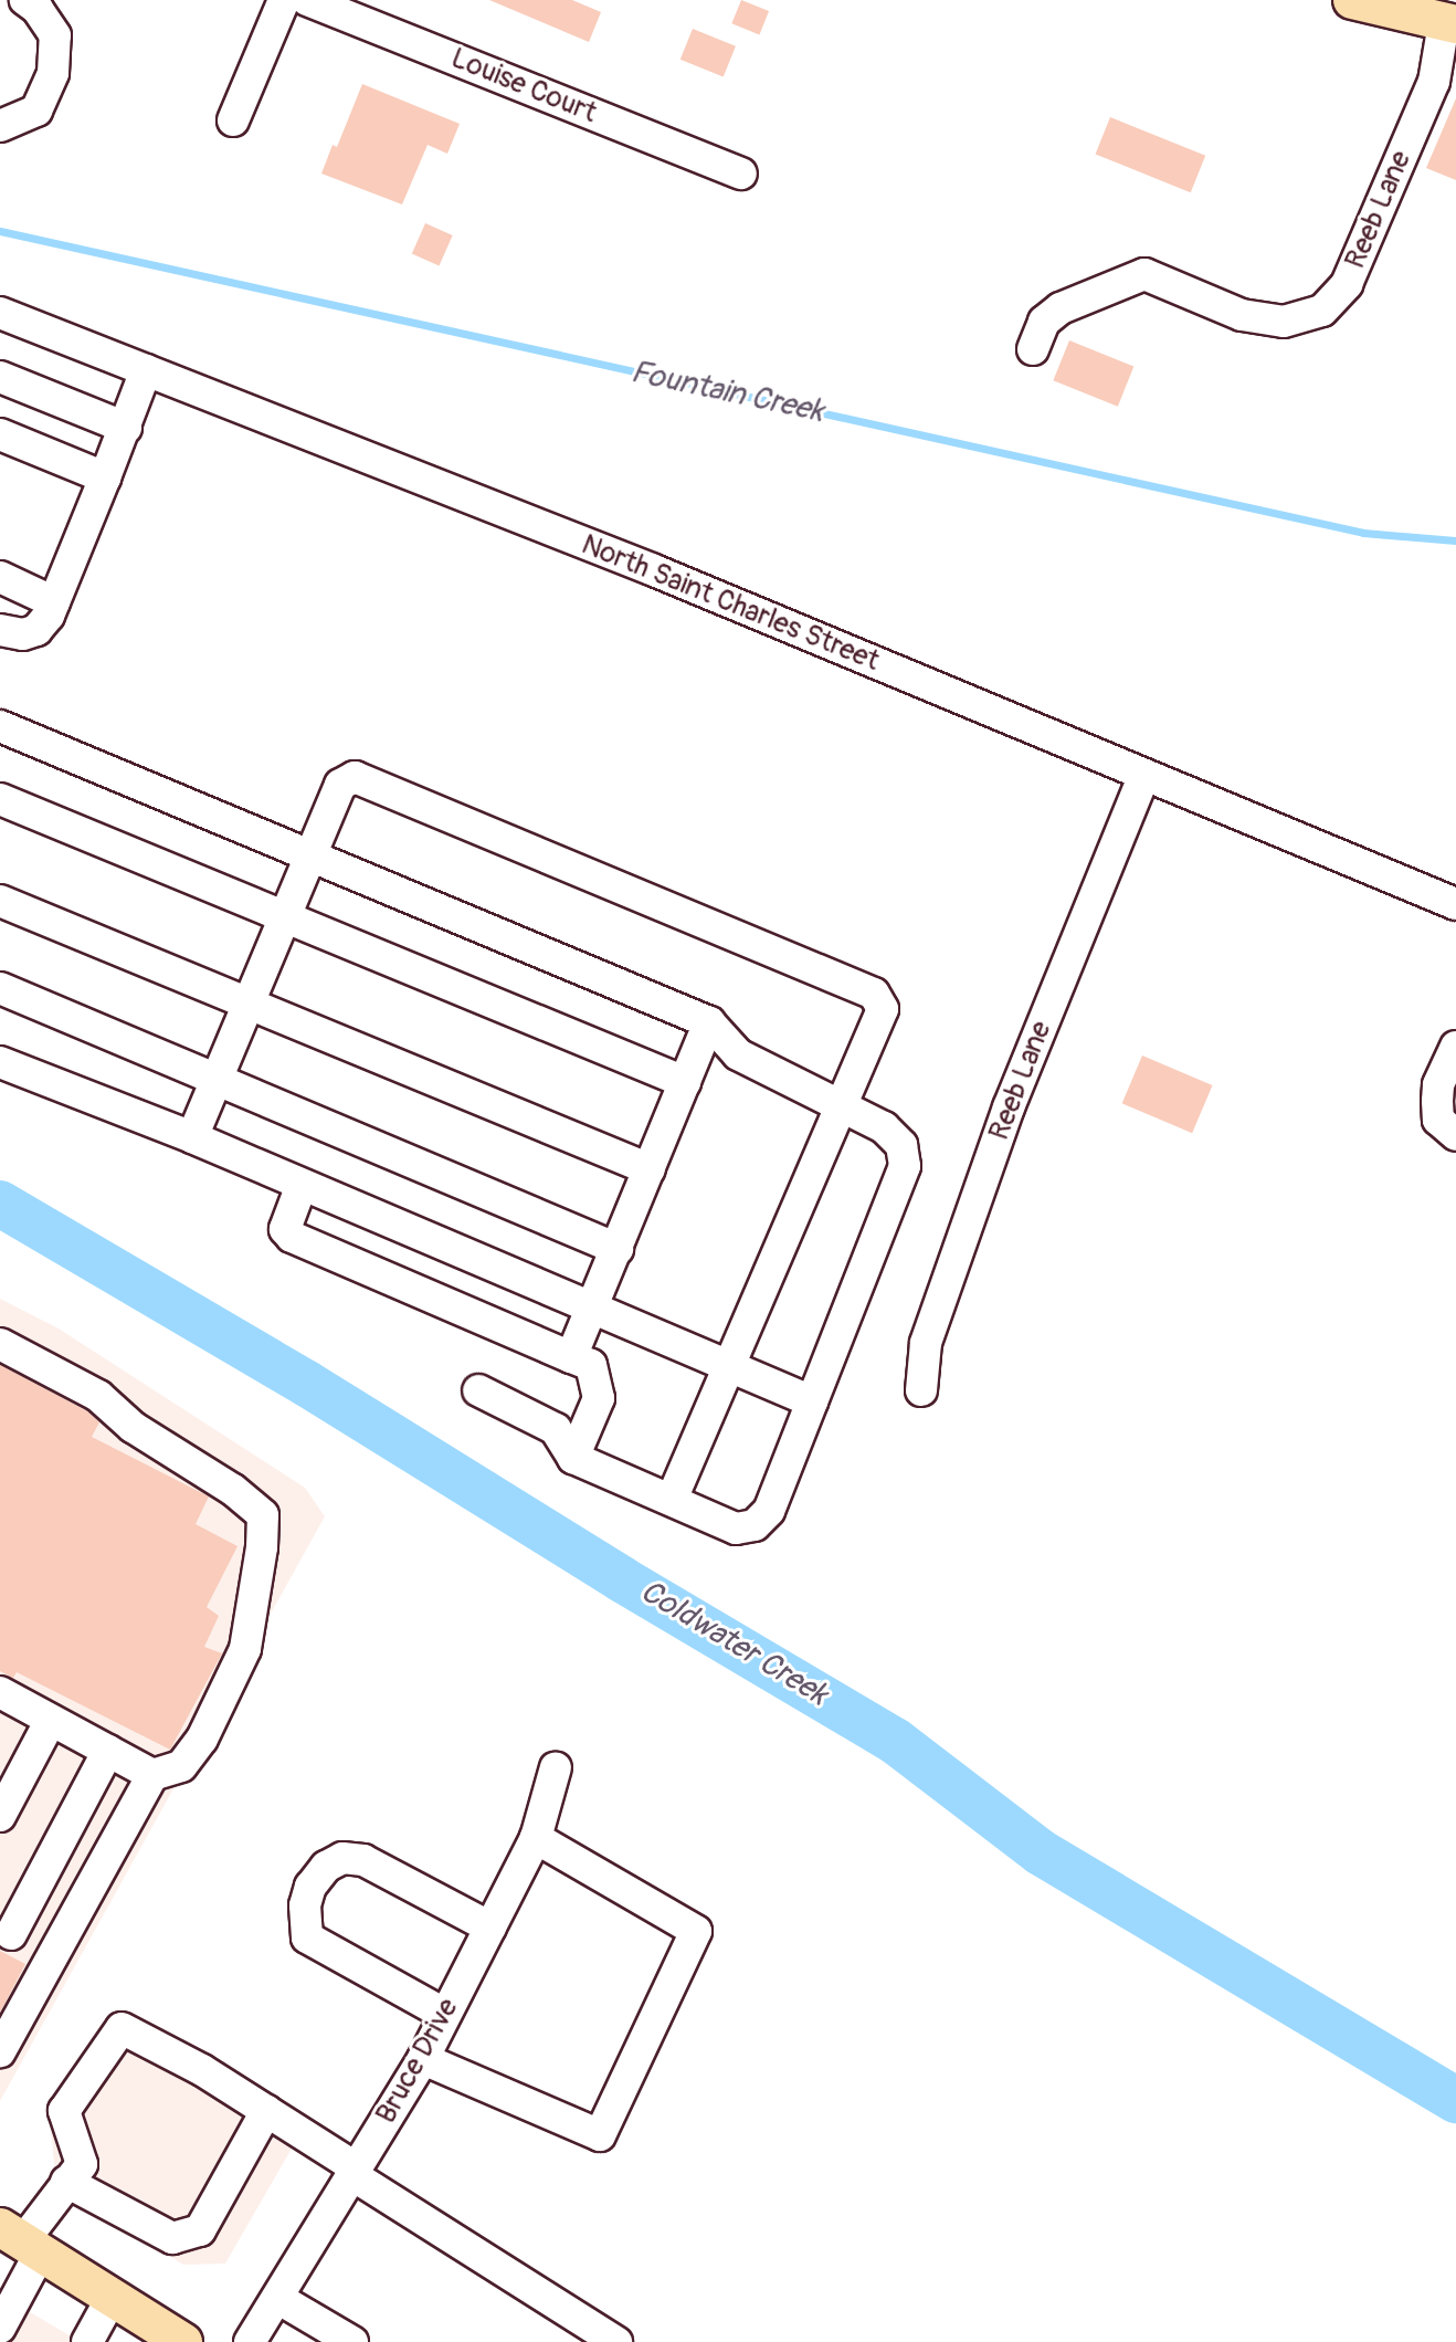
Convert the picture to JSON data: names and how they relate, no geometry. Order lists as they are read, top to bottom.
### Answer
{
  "streets": {
    "street": [
      "Louise Court",
      "Reeb Lane",
      "North Saint Charles Street",
      "Bruce Drive"
    ]
  },
  "crossings": [
    ["Reeb Lane", "North Saint Charles Street"]
  ],
  "water": ["Fountain Creek", "Coldwater Creek"]
}
